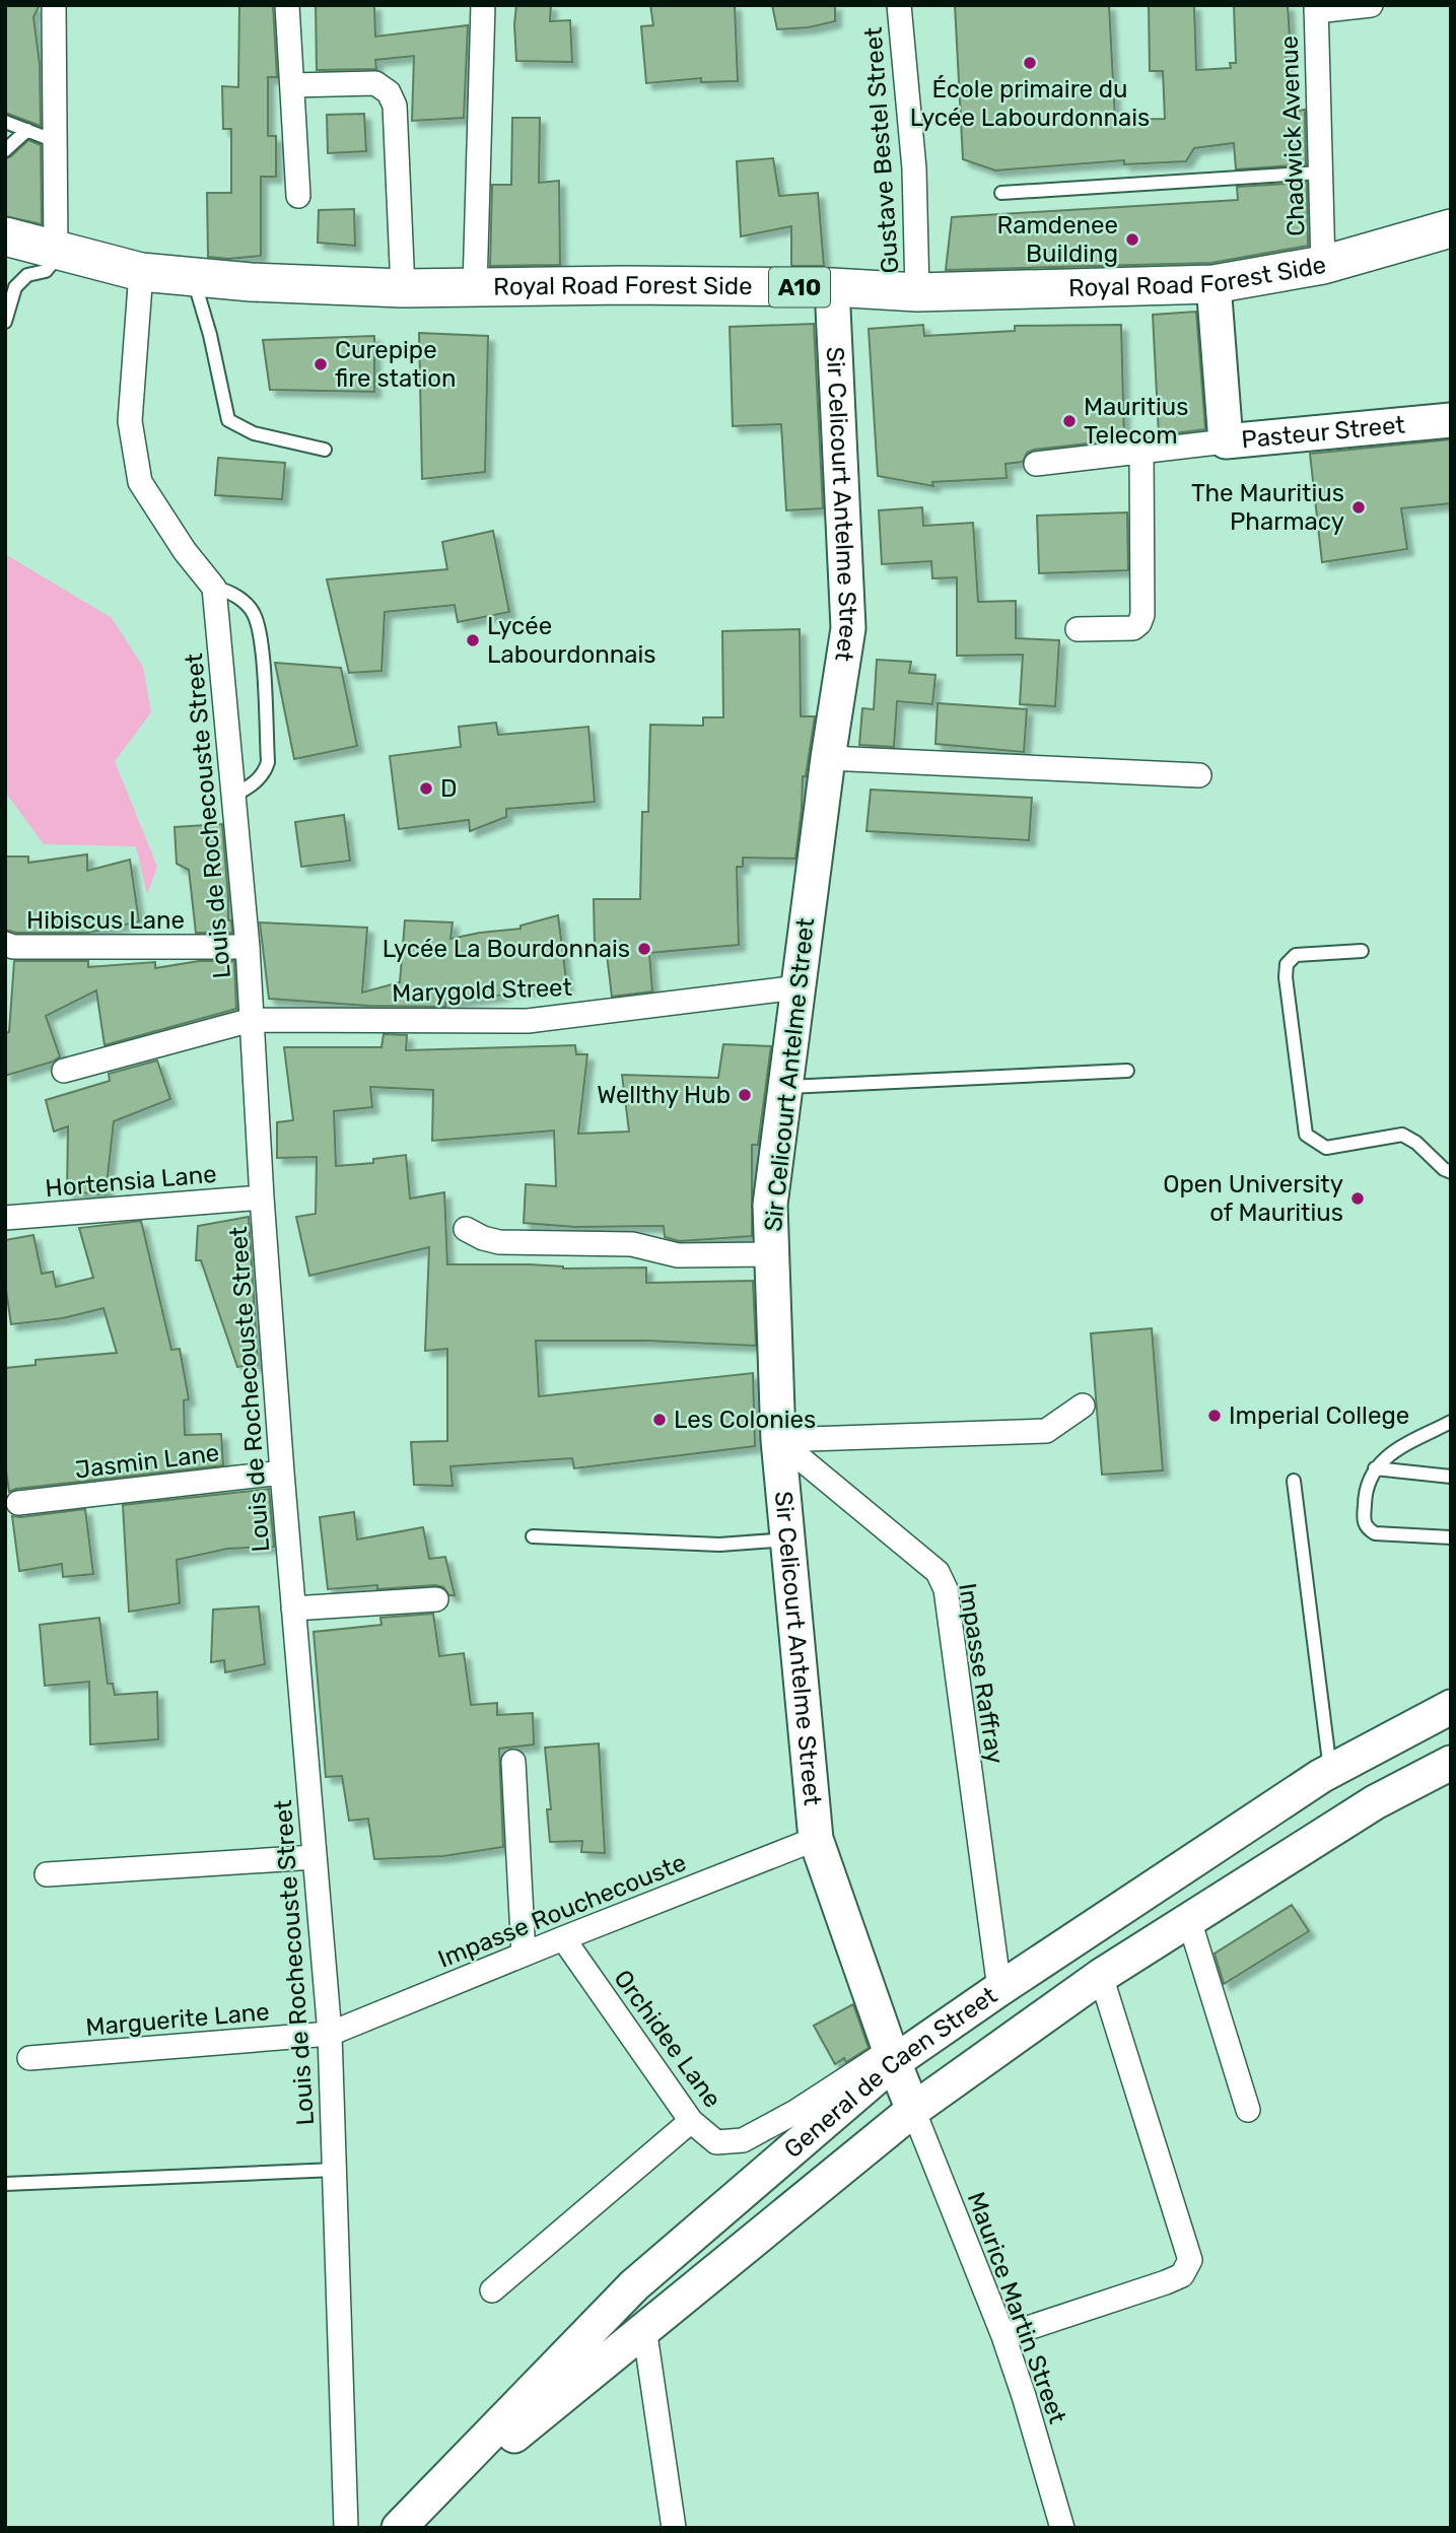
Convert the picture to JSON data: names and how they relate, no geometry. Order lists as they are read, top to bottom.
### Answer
{
  "streets": {
    "main road": ["Royal Road Forest Side", "A10"],
    "street": [
      "Chadwick Avenue",
      "Gustave Bestel Street",
      "Pasteur Street",
      "Sir Celicourt Antelme Street",
      "Louis de Rochecouste Street",
      "Hibiscus Lane",
      "Marygold Street",
      "Hortensia Lane",
      "Jasmin Lane",
      "Impasse Raffray",
      "Impasse Rouchecouste",
      "Marguerite Lane",
      "Orchidee Lane",
      "General de Caen Street",
      "Maurice Martin Street"
    ]
  },
  "crossings": [
    ["Chadwick Avenue", "Royal Road Forest Side"],
    ["Gustave Bestel Street", "Royal Road Forest Side"],
    ["Royal Road Forest Side", "Pasteur Street"],
    ["Royal Road Forest Side", "Sir Celicourt Antelme Street"],
    ["Sir Celicourt Antelme Street", "Marygold Street"],
    ["Sir Celicourt Antelme Street", "Impasse Raffray"],
    ["Sir Celicourt Antelme Street", "Impasse Rouchecouste"],
    ["Sir Celicourt Antelme Street", "Orchidee Lane"],
    ["Sir Celicourt Antelme Street", "General de Caen Street"],
    ["Sir Celicourt Antelme Street", "Maurice Martin Street"],
    ["Louis de Rochecouste Street", "Hibiscus Lane"],
    ["Louis de Rochecouste Street", "Marygold Street"],
    ["Louis de Rochecouste Street", "Hortensia Lane"],
    ["Louis de Rochecouste Street", "Jasmin Lane"],
    ["Louis de Rochecouste Street", "Impasse Rouchecouste"],
    ["Louis de Rochecouste Street", "Marguerite Lane"],
    ["Impasse Raffray", "General de Caen Street"],
    ["Impasse Rouchecouste", "Marguerite Lane"],
    ["Impasse Rouchecouste", "Orchidee Lane"],
    ["Orchidee Lane", "General de Caen Street"],
    ["General de Caen Street", "Maurice Martin Street"]
  ],
  "places": [
    "École primaire du Lycée Labourdonnais",
    "Ramdenee Building",
    "Curepipe fire station",
    "Mauritius Telecom",
    "The Mauritius Pharmacy",
    "Lycée Labourdonnais",
    "D",
    "Lycée La Bourdonnais",
    "Wellthy Hub",
    "Open University of Mauritius",
    "Imperial College",
    "Les Colonies"
  ]
}
